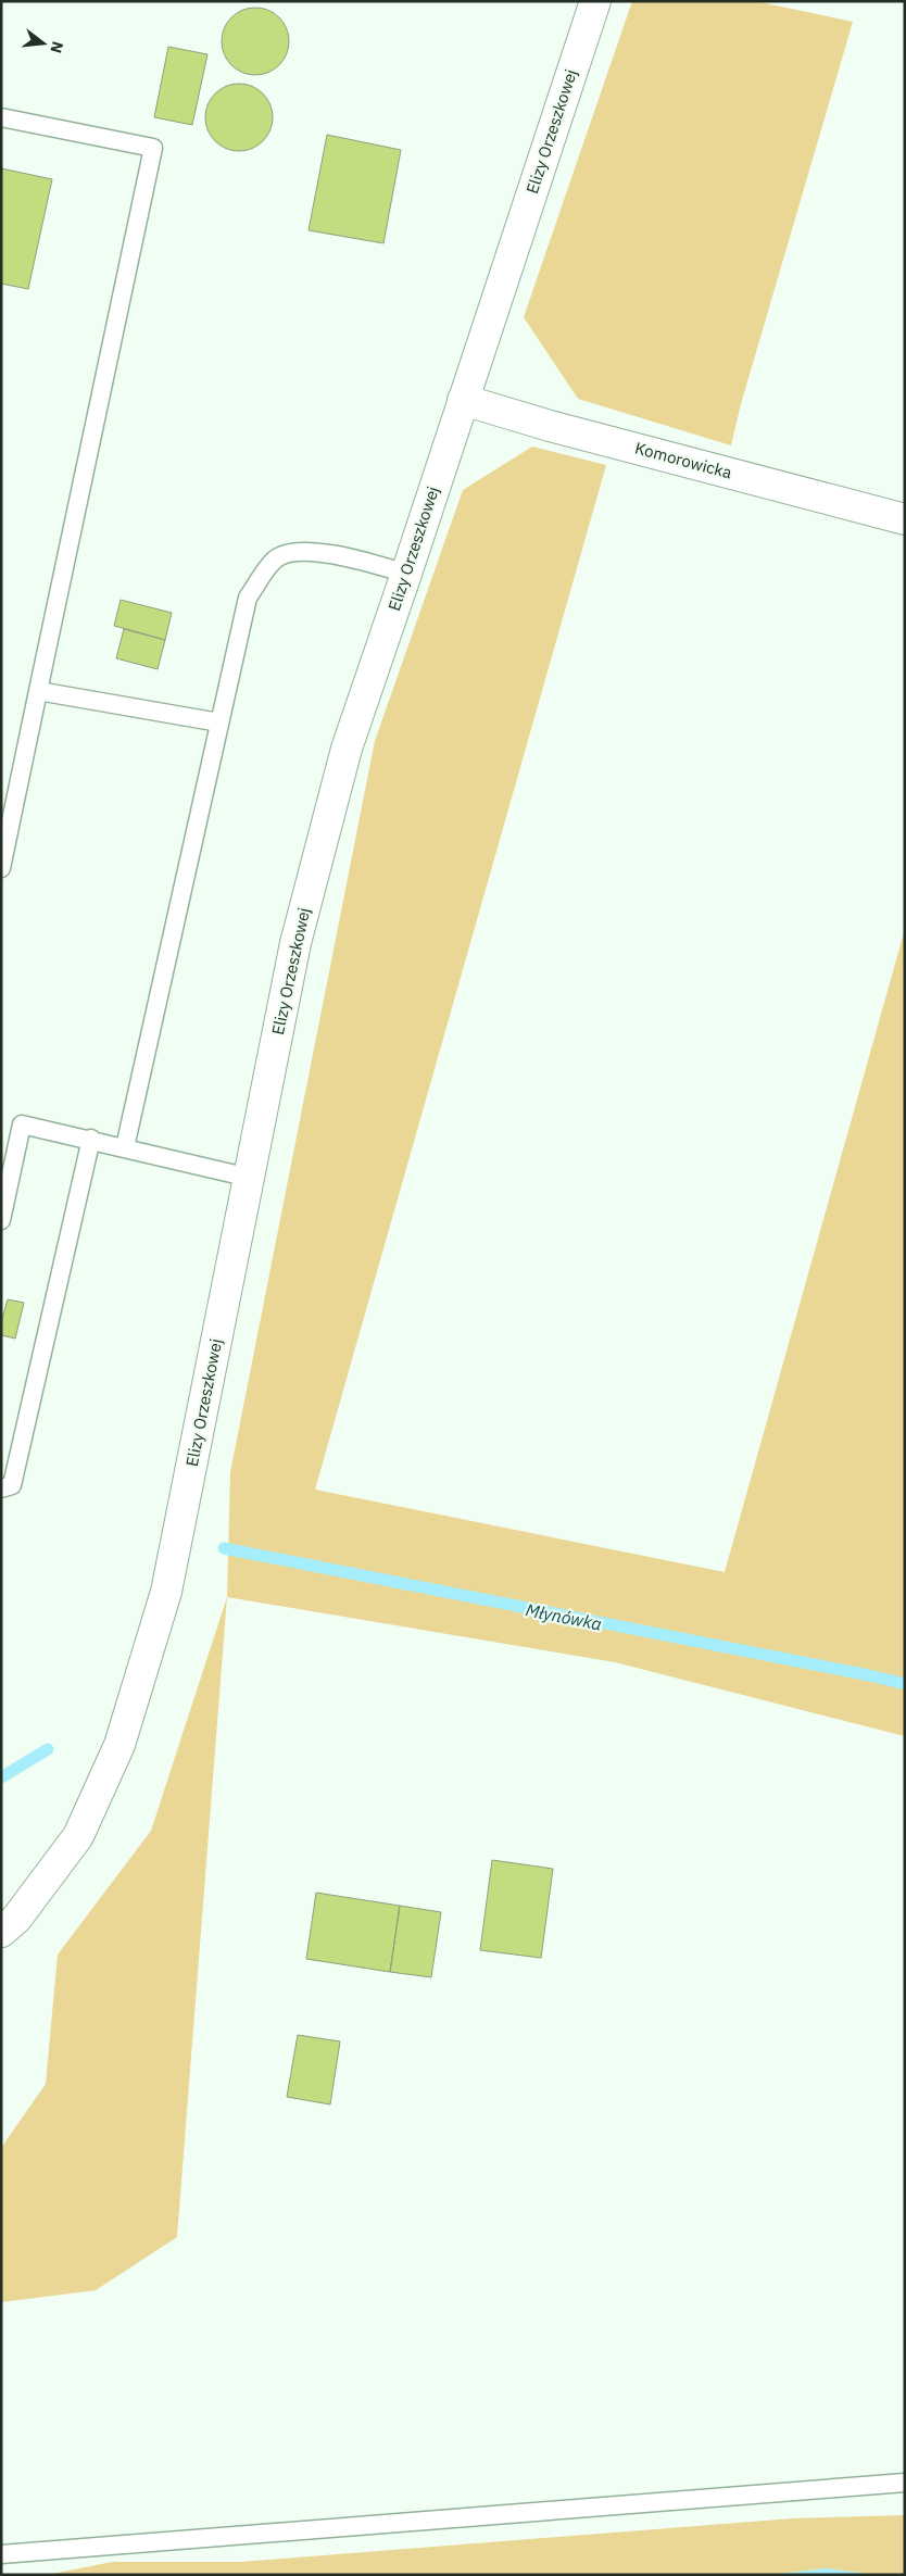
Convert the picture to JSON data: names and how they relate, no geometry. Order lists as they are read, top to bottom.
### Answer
{
  "streets": {
    "street": ["Elizy Orzeszkowej", "Komorowicka"]
  },
  "crossings": [
    ["Elizy Orzeszkowej", "Komorowicka"]
  ],
  "water": ["Młynówka"],
  "north": "right"
}
